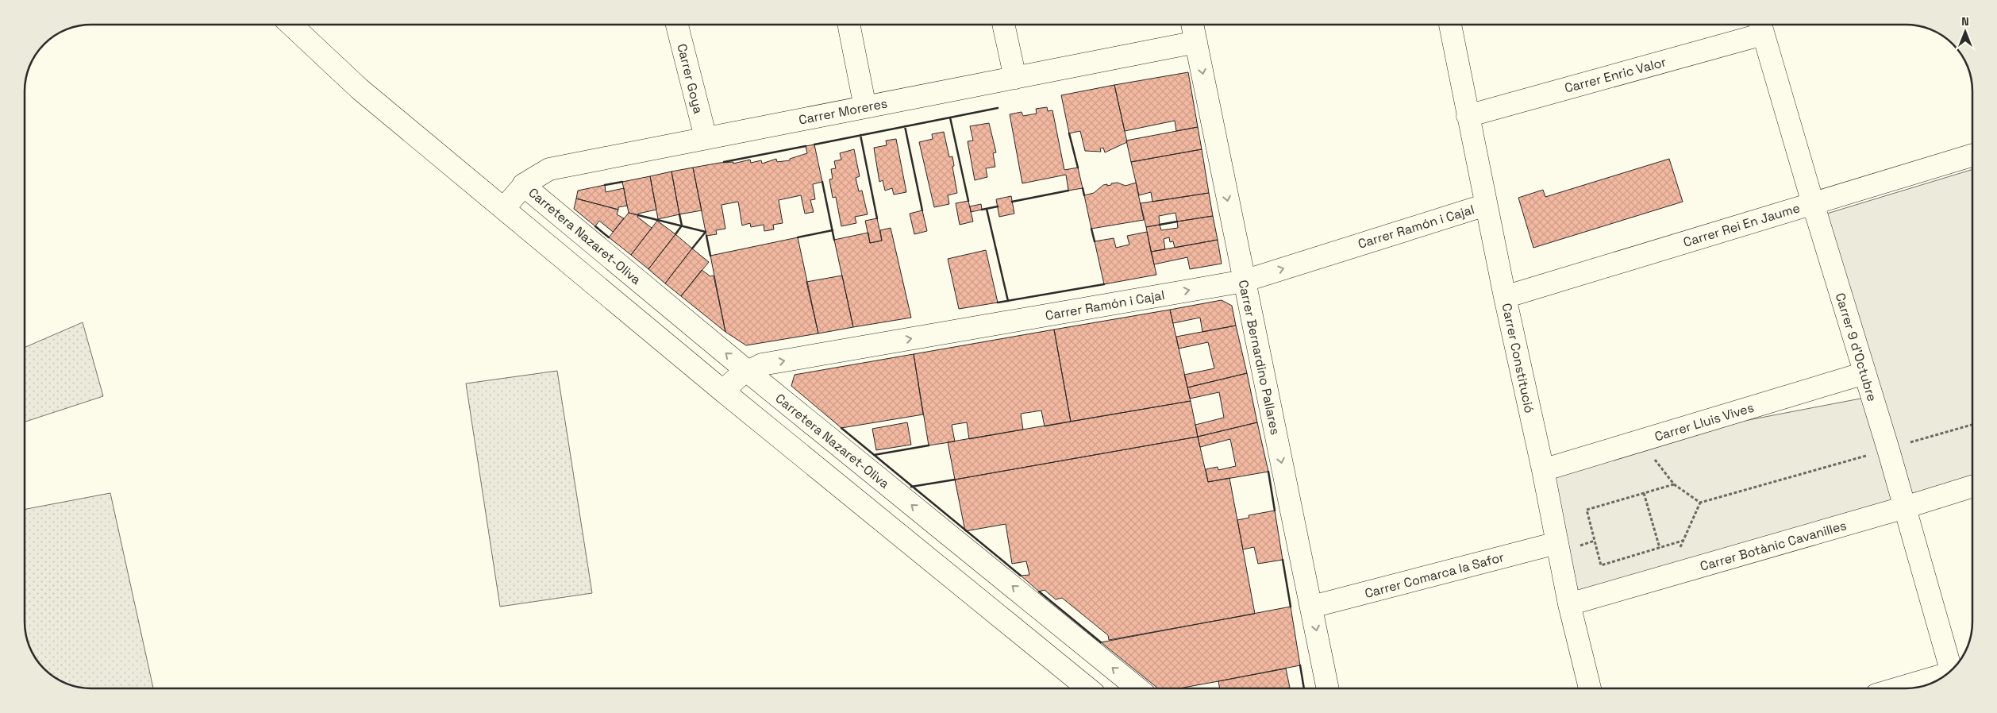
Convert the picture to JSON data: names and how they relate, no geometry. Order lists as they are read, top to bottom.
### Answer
{
  "streets": {
    "street": [
      "Carrer Enric Valor",
      "Carrer Goya",
      "Carrer Moreres",
      "Carrer Rei En Jaume",
      "Carrer Ramón i Cajal",
      "Carretera Nazaret-Oliva",
      "Carrer 9 d'Octubre",
      "Carrer Bernardino Pallares",
      "Carrer Constitució",
      "Carrer Lluis Vives",
      "Carrer Botànic Cavanilles",
      "Carrer Comarca la Safor"
    ]
  },
  "crossings": [
    ["Carrer Enric Valor", "Carrer 9 d'Octubre"],
    ["Carrer Enric Valor", "Carrer Constitució"],
    ["Carrer Goya", "Carrer Moreres"],
    ["Carrer Moreres", "Carretera Nazaret-Oliva"],
    ["Carrer Moreres", "Carrer Bernardino Pallares"],
    ["Carrer Rei En Jaume", "Carrer 9 d'Octubre"],
    ["Carrer Rei En Jaume", "Carrer Constitució"],
    ["Carrer Ramón i Cajal", "Carretera Nazaret-Oliva"],
    ["Carrer Ramón i Cajal", "Carrer Bernardino Pallares"],
    ["Carrer Ramón i Cajal", "Carrer Constitució"],
    ["Carrer 9 d'Octubre", "Carrer Lluis Vives"],
    ["Carrer 9 d'Octubre", "Carrer Botànic Cavanilles"],
    ["Carrer Bernardino Pallares", "Carrer Comarca la Safor"],
    ["Carrer Constitució", "Carrer Lluis Vives"],
    ["Carrer Constitució", "Carrer Botànic Cavanilles"],
    ["Carrer Constitució", "Carrer Comarca la Safor"]
  ],
  "one_way": ["Carrer Ramón i Cajal", "Carrer Bernardino Pallares"],
  "north": "top"
}
